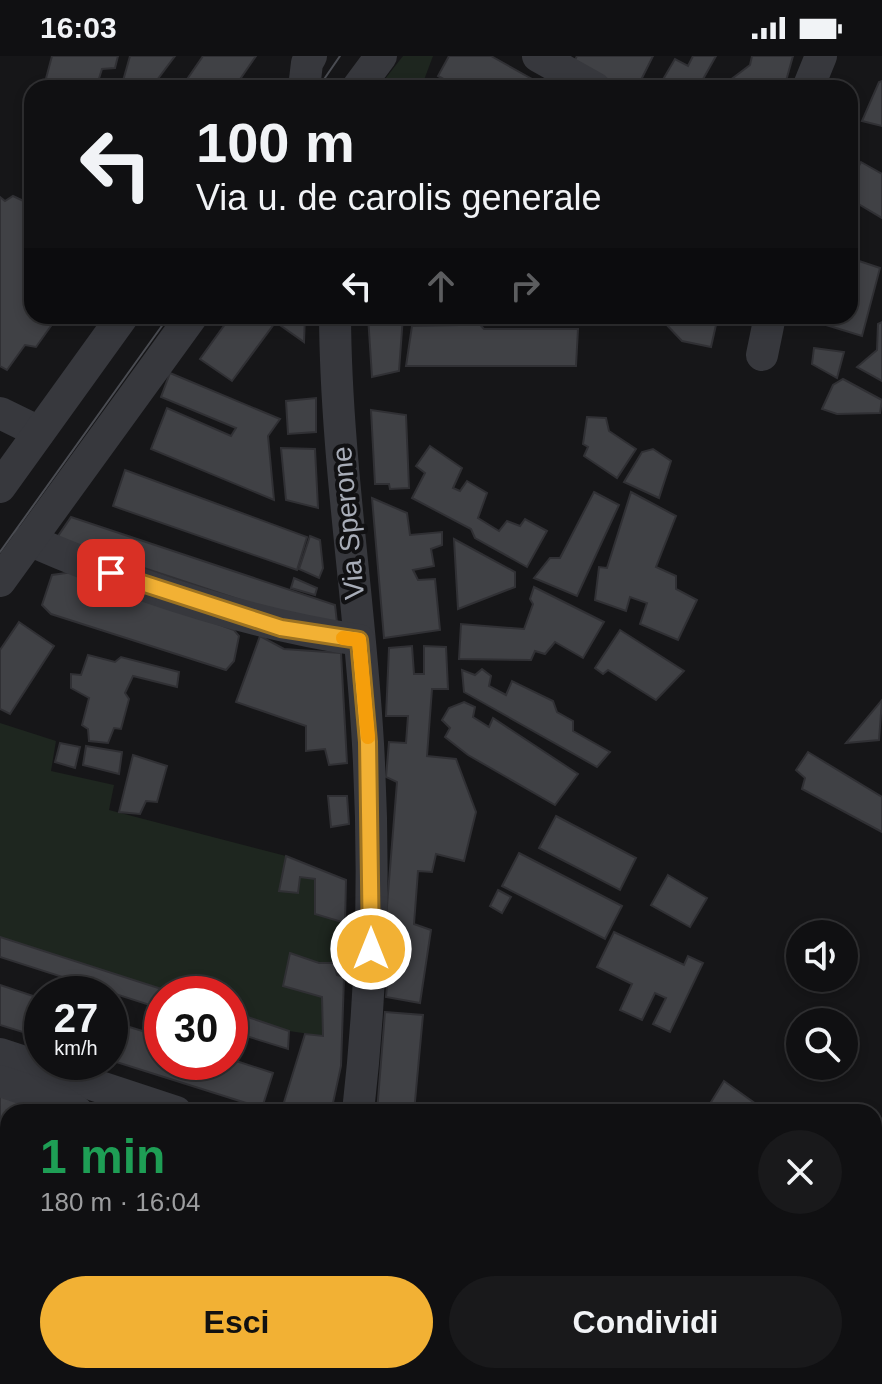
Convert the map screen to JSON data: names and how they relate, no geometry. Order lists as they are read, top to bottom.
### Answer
{
  "streets": {
    "street": ["Via Sperone"]
  },
  "page": {
    "status": "16:03",
    "turn": ["100 m", "Via u. de carolis generale"],
    "speed": "27 km/h",
    "limit": "30",
    "heading": ["1 min", "180 m · 16:04"],
    "buttons": ["Esci", "Condividi"]
  }
}
